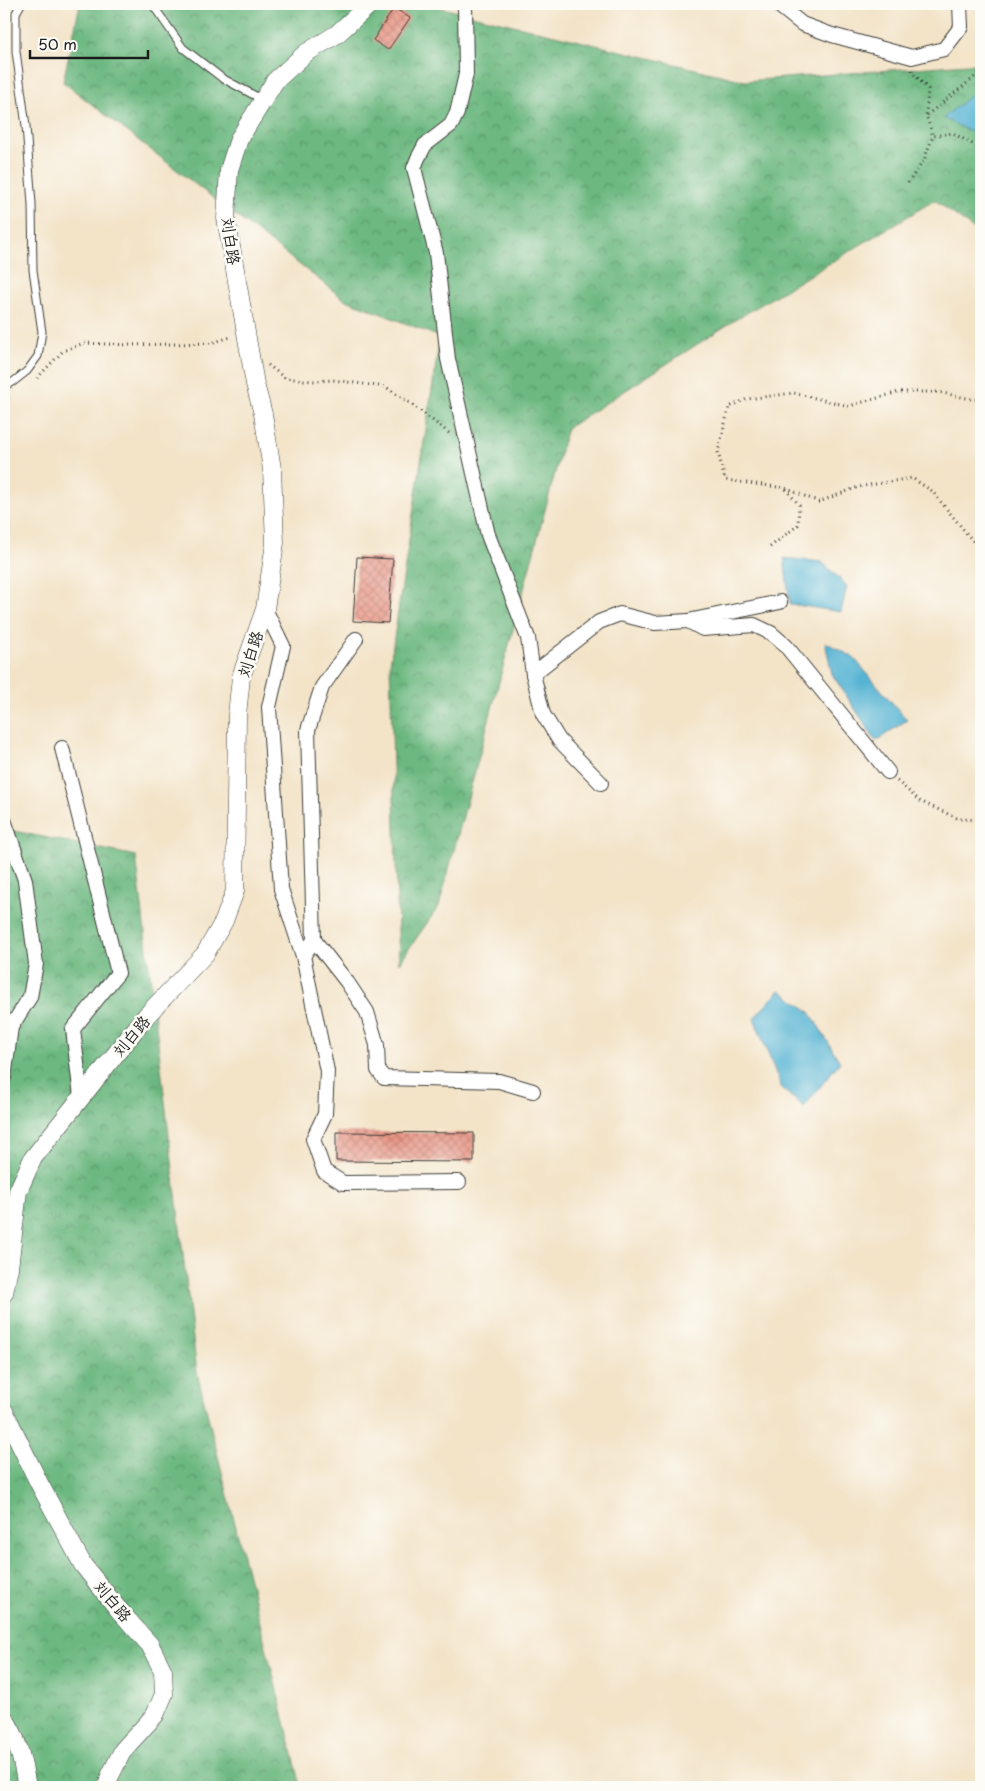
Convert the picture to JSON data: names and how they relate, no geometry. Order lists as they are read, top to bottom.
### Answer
{
  "streets": {
    "street": ["刘白路"]
  },
  "scale_bar": "50 m"
}
